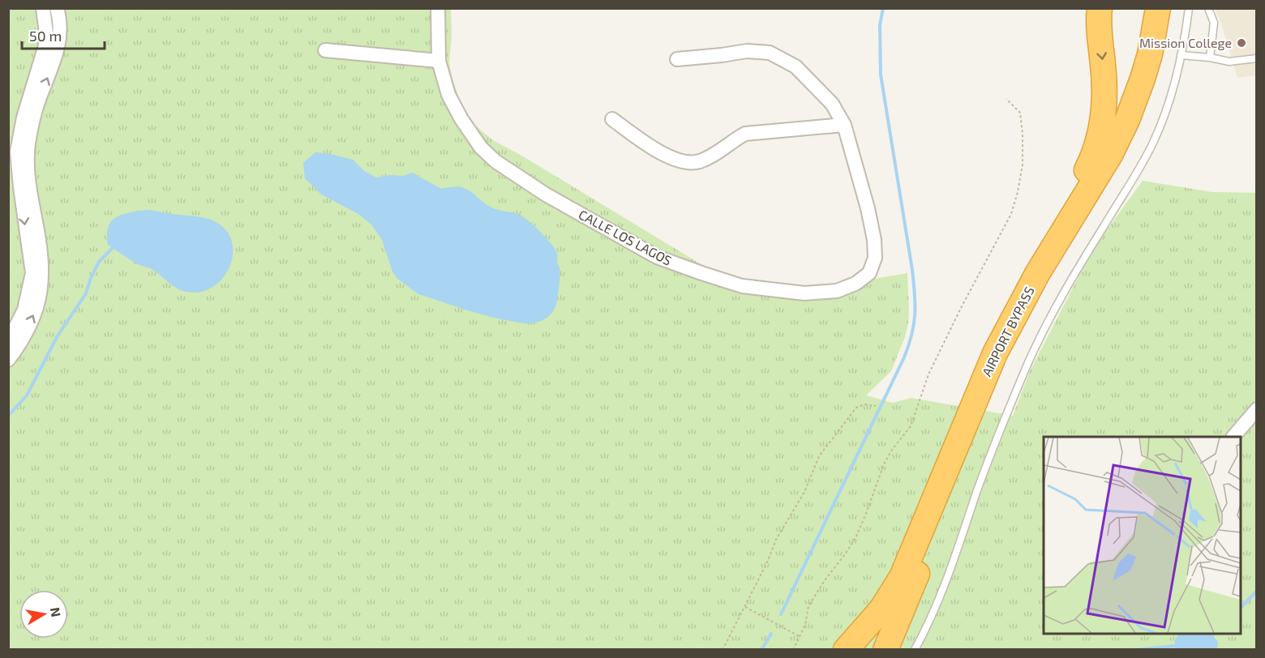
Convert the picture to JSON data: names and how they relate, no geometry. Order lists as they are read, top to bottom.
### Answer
{
  "streets": {
    "highway": ["AIRPORT BYPASS"],
    "street": ["CALLE LOS LAGOS"]
  },
  "places": ["Mission College"],
  "scale_bar": "50 m",
  "north": "right"
}
